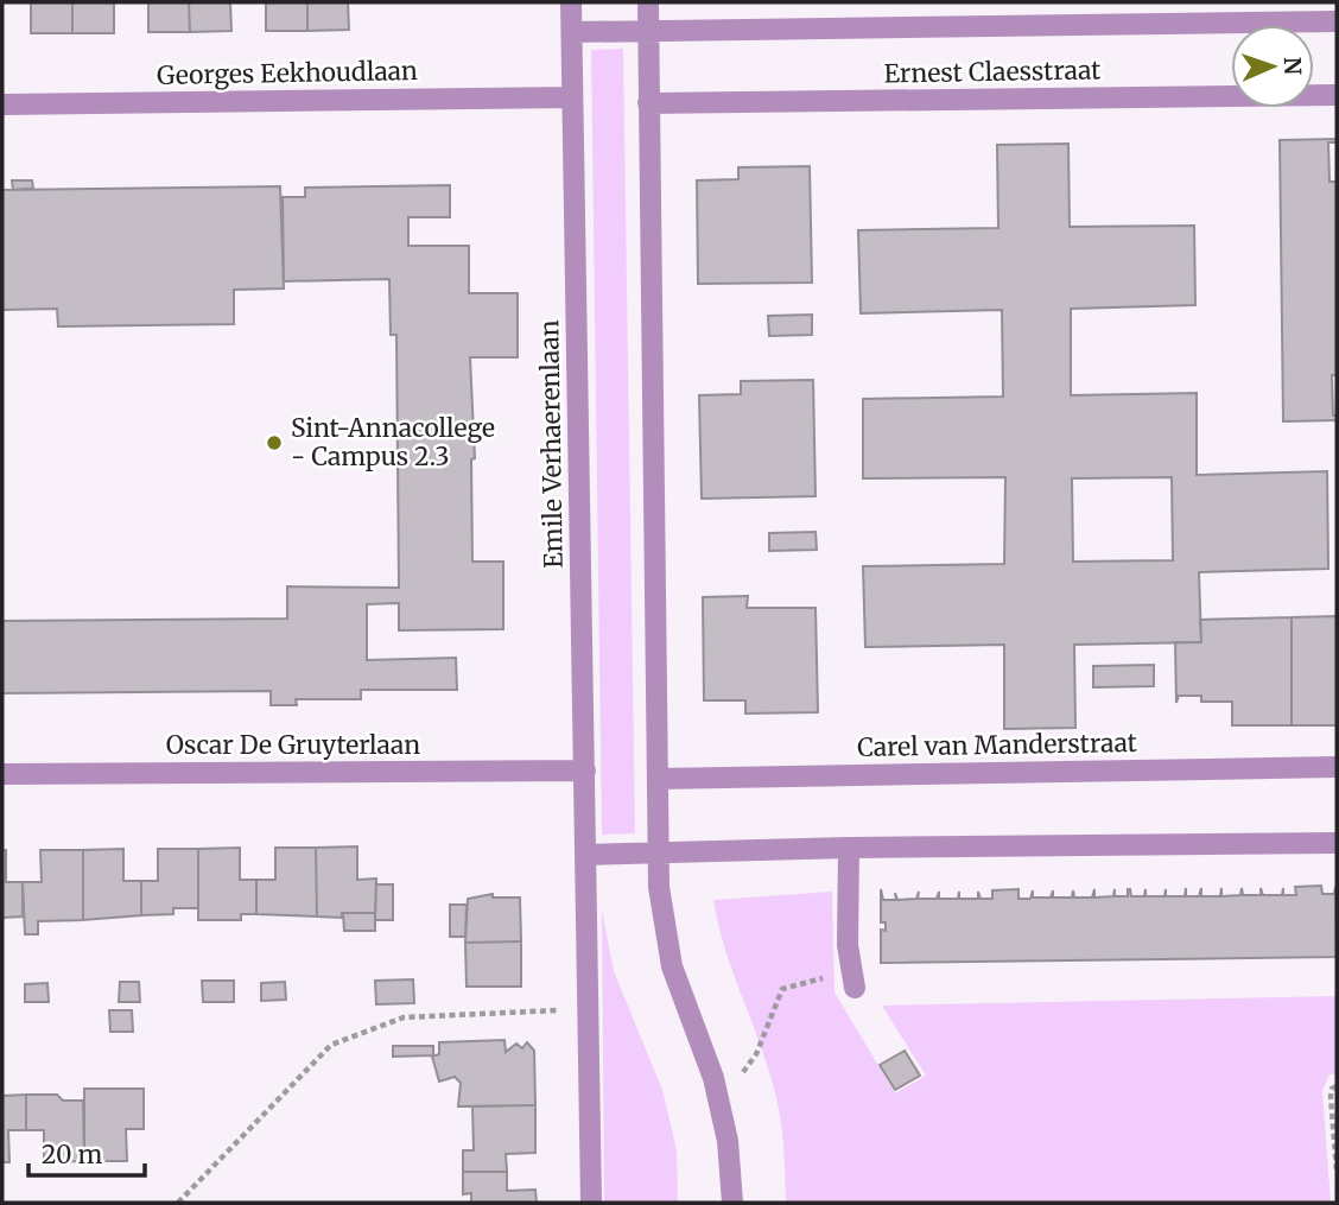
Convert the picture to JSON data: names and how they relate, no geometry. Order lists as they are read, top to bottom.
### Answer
{
  "streets": {
    "street": [
      "Ernest Claesstraat",
      "Georges Eekhoudlaan",
      "Emile Verhaerenlaan",
      "Oscar De Gruyterlaan",
      "Carel van Manderstraat"
    ]
  },
  "crossings": [
    ["Georges Eekhoudlaan", "Emile Verhaerenlaan"],
    ["Emile Verhaerenlaan", "Oscar De Gruyterlaan"]
  ],
  "places": ["Sint-Annacollege - Campus 2.3"],
  "scale_bar": "20 m",
  "north": "right"
}
